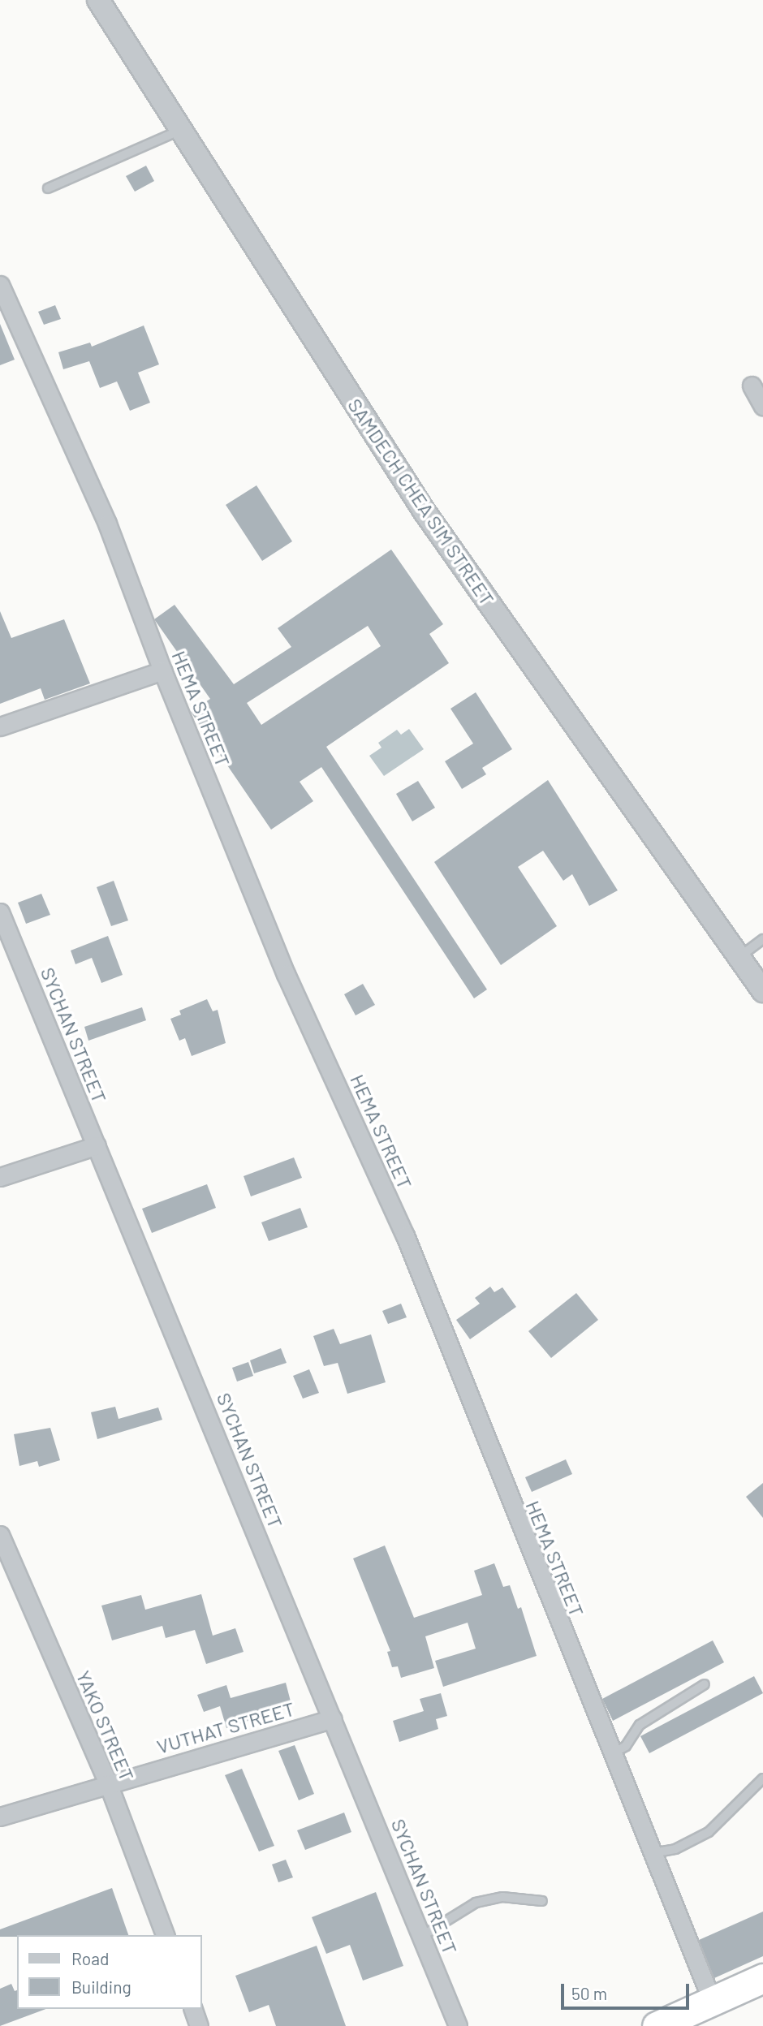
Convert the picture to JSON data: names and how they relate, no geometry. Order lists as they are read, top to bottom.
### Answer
{
  "streets": {
    "street": [
      "SAMDECH CHEA SIM STREET",
      "HEMA STREET",
      "SYCHAN STREET",
      "YAKO STREET",
      "VUTHAT STREET"
    ]
  },
  "crossings": [
    ["SYCHAN STREET", "VUTHAT STREET"],
    ["YAKO STREET", "VUTHAT STREET"]
  ],
  "legend": ["Road", "Building"],
  "scale_bar": "50 m"
}
